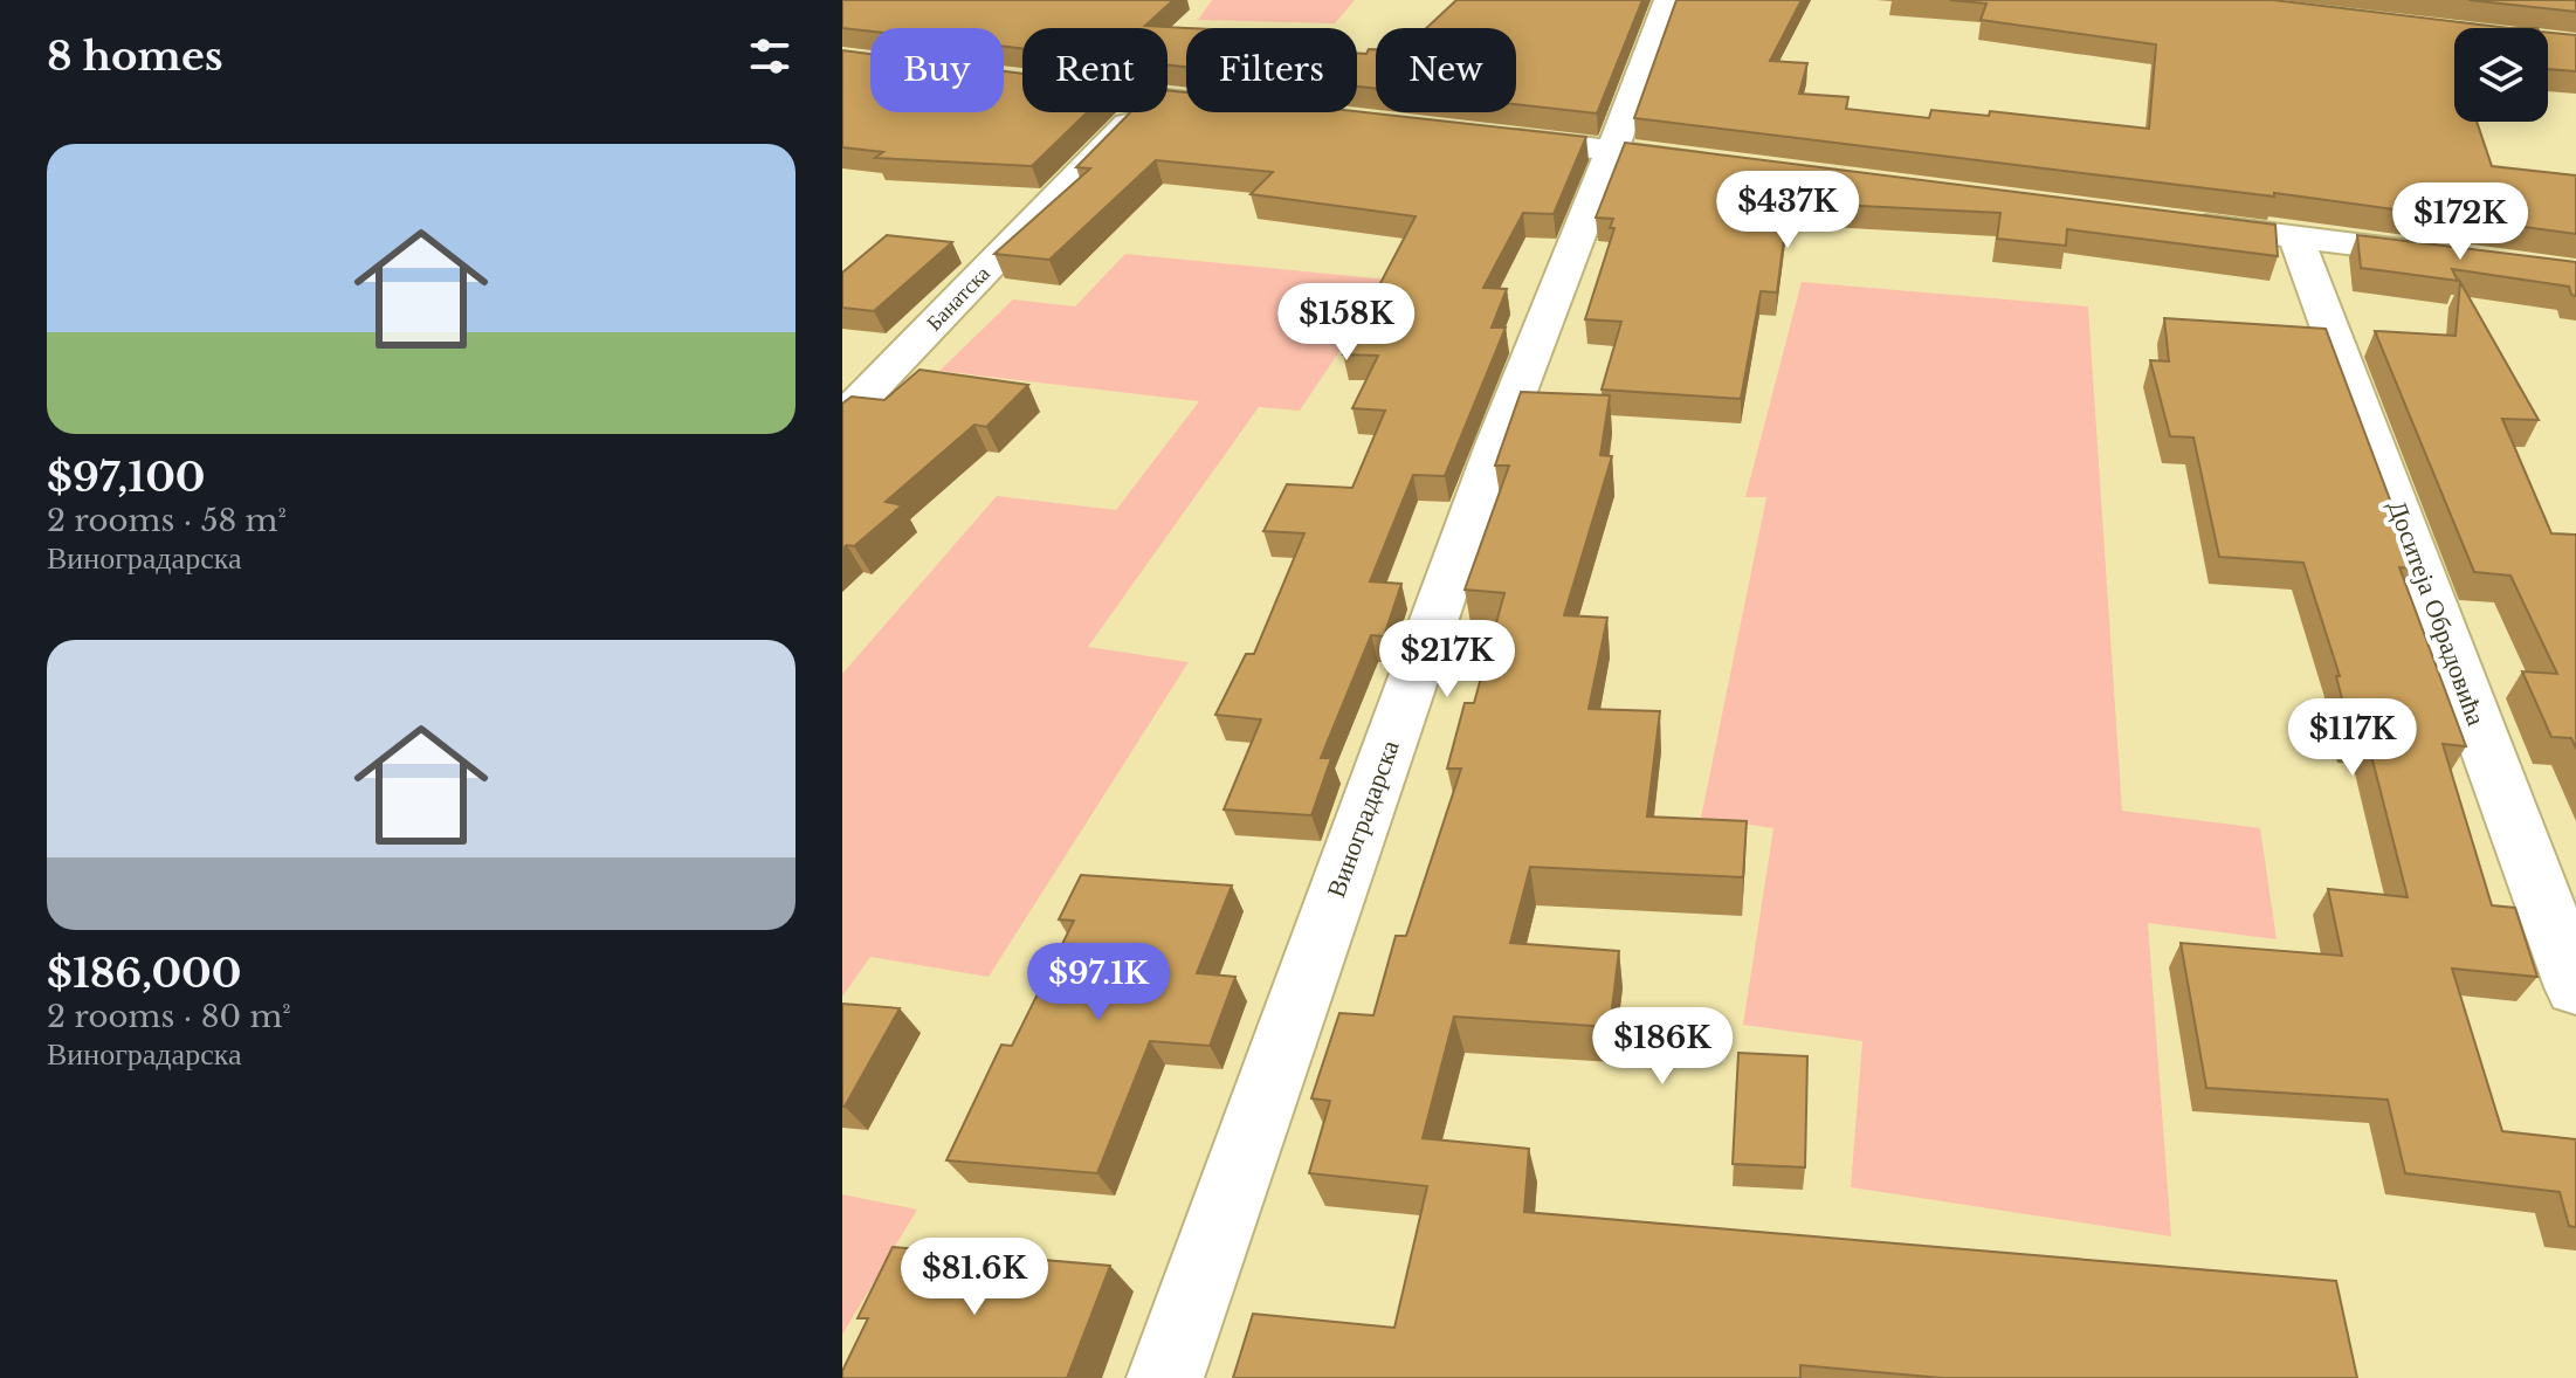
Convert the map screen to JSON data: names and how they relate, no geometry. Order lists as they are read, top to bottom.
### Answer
{
  "streets": {
    "street": ["Банатска", "Доситеја Обрадовића", "Виноградарска"]
  },
  "page": {
    "heading": "8 homes",
    "chip": [
      "Buy",
      "Rent",
      "Filters",
      "New"
    ],
    "list": [
      {
        "name": "$97,100",
        "note": "2 rooms · 58 m² · Виноградарска"
      },
      {
        "name": "$186,000",
        "note": "2 rooms · 80 m² · Виноградарска"
      }
    ],
    "price": [
      "$437K",
      "$172K",
      "$158K",
      "$217K",
      "$117K",
      "$97.1K",
      "$186K",
      "$81.6K"
    ]
  }
}
